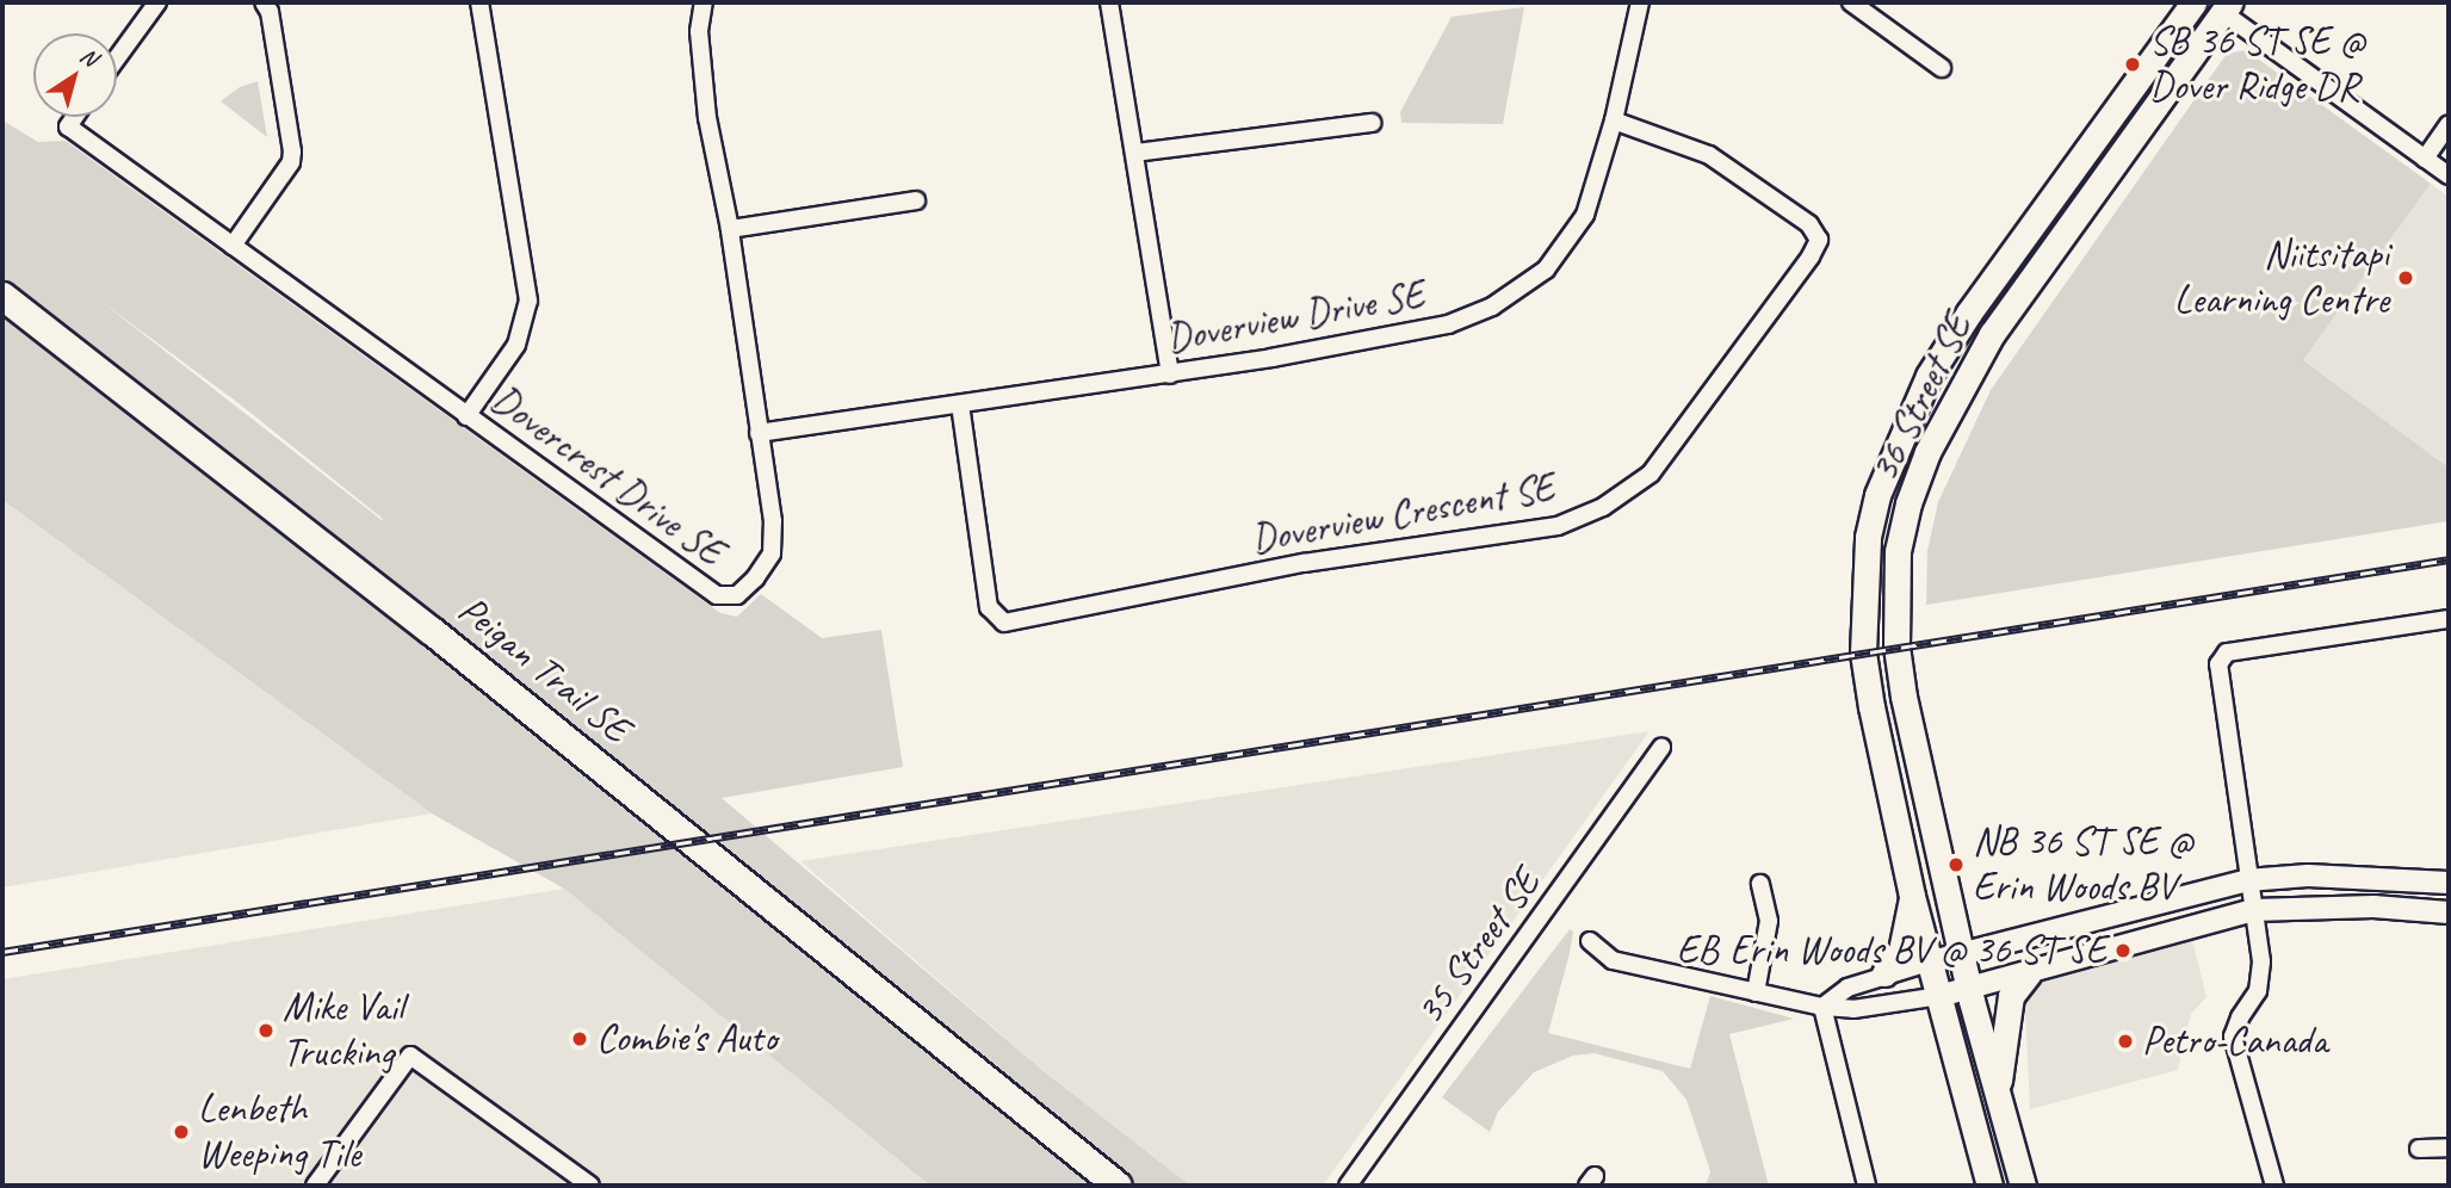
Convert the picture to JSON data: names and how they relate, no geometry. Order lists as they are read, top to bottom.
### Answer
{
  "streets": {
    "main road": ["36 Street SE", "Peigan Trail SE"],
    "street": [
      "Doverview Drive SE",
      "Dovercrest Drive SE",
      "Doverview Crescent SE",
      "35 Street SE"
    ]
  },
  "crossings": [
    ["Doverview Drive SE", "Dovercrest Drive SE"],
    ["Doverview Drive SE", "Doverview Crescent SE"]
  ],
  "places": [
    "SB 36 ST SE @ Dover Ridge DR",
    "Niitsitapi Learning Centre",
    "NB 36 ST SE @ Erin Woods BV",
    "EB Erin Woods BV @ 36 ST SE",
    "Mike Vail Trucking",
    "Combie's Auto",
    "Petro-Canada",
    "Lenbeth Weeping Tile"
  ],
  "north": "top right"
}
